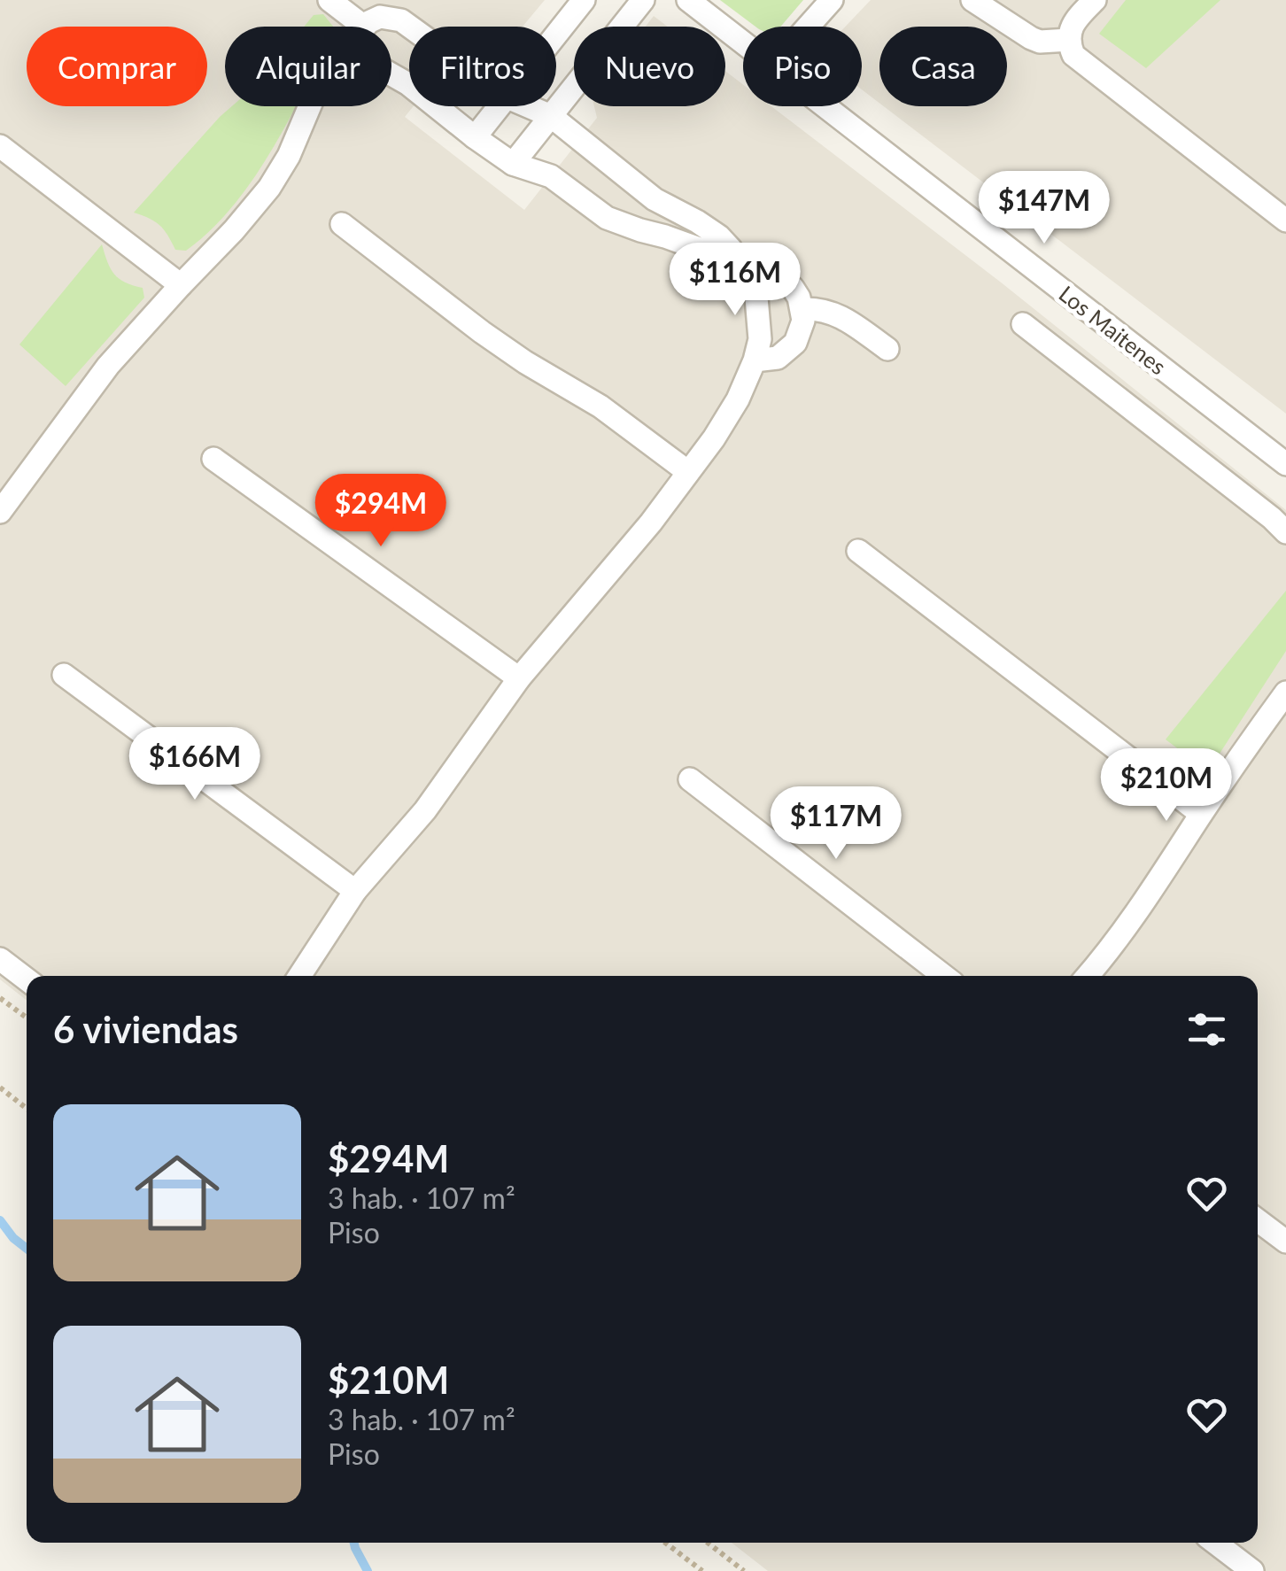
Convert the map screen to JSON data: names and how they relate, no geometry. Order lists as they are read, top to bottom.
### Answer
{
  "streets": {
    "street": ["Los Maitenes"]
  },
  "page": {
    "chip": [
      "Comprar",
      "Alquilar",
      "Filtros",
      "Nuevo",
      "Piso",
      "Casa"
    ],
    "price": [
      "$147M",
      "$116M",
      "$294M",
      "$166M",
      "$210M",
      "$117M"
    ],
    "heading": "6 viviendas",
    "list": [
      {
        "name": "$294M",
        "note": "3 hab. · 107 m² · Piso"
      },
      {
        "name": "$210M",
        "note": "3 hab. · 107 m² · Piso"
      }
    ]
  }
}
